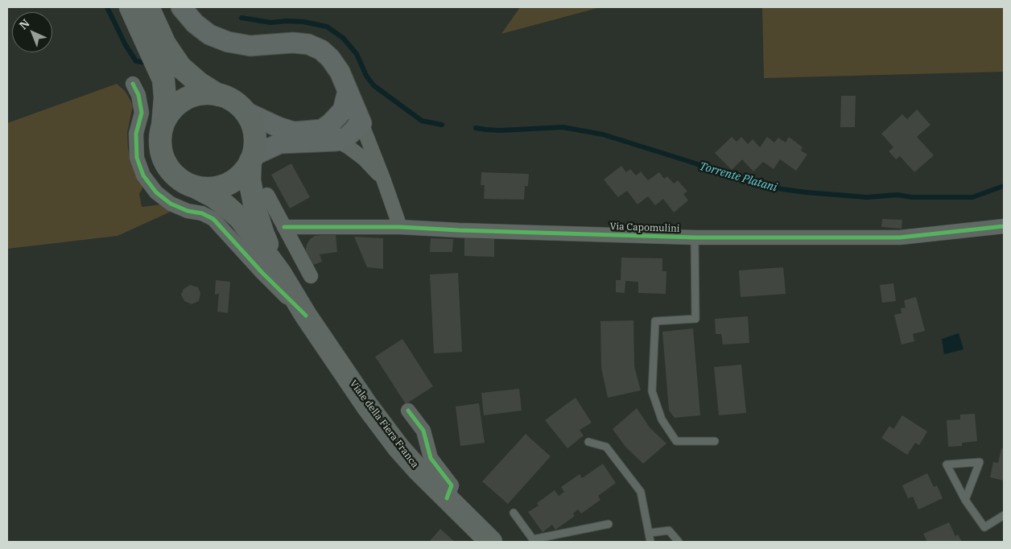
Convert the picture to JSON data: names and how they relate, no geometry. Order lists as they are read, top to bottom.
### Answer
{
  "streets": {
    "main road": ["Viale della Fiera Franca"],
    "street": ["Via Capomulini"]
  },
  "water": ["Torrente Platani"],
  "north": "top left"
}
